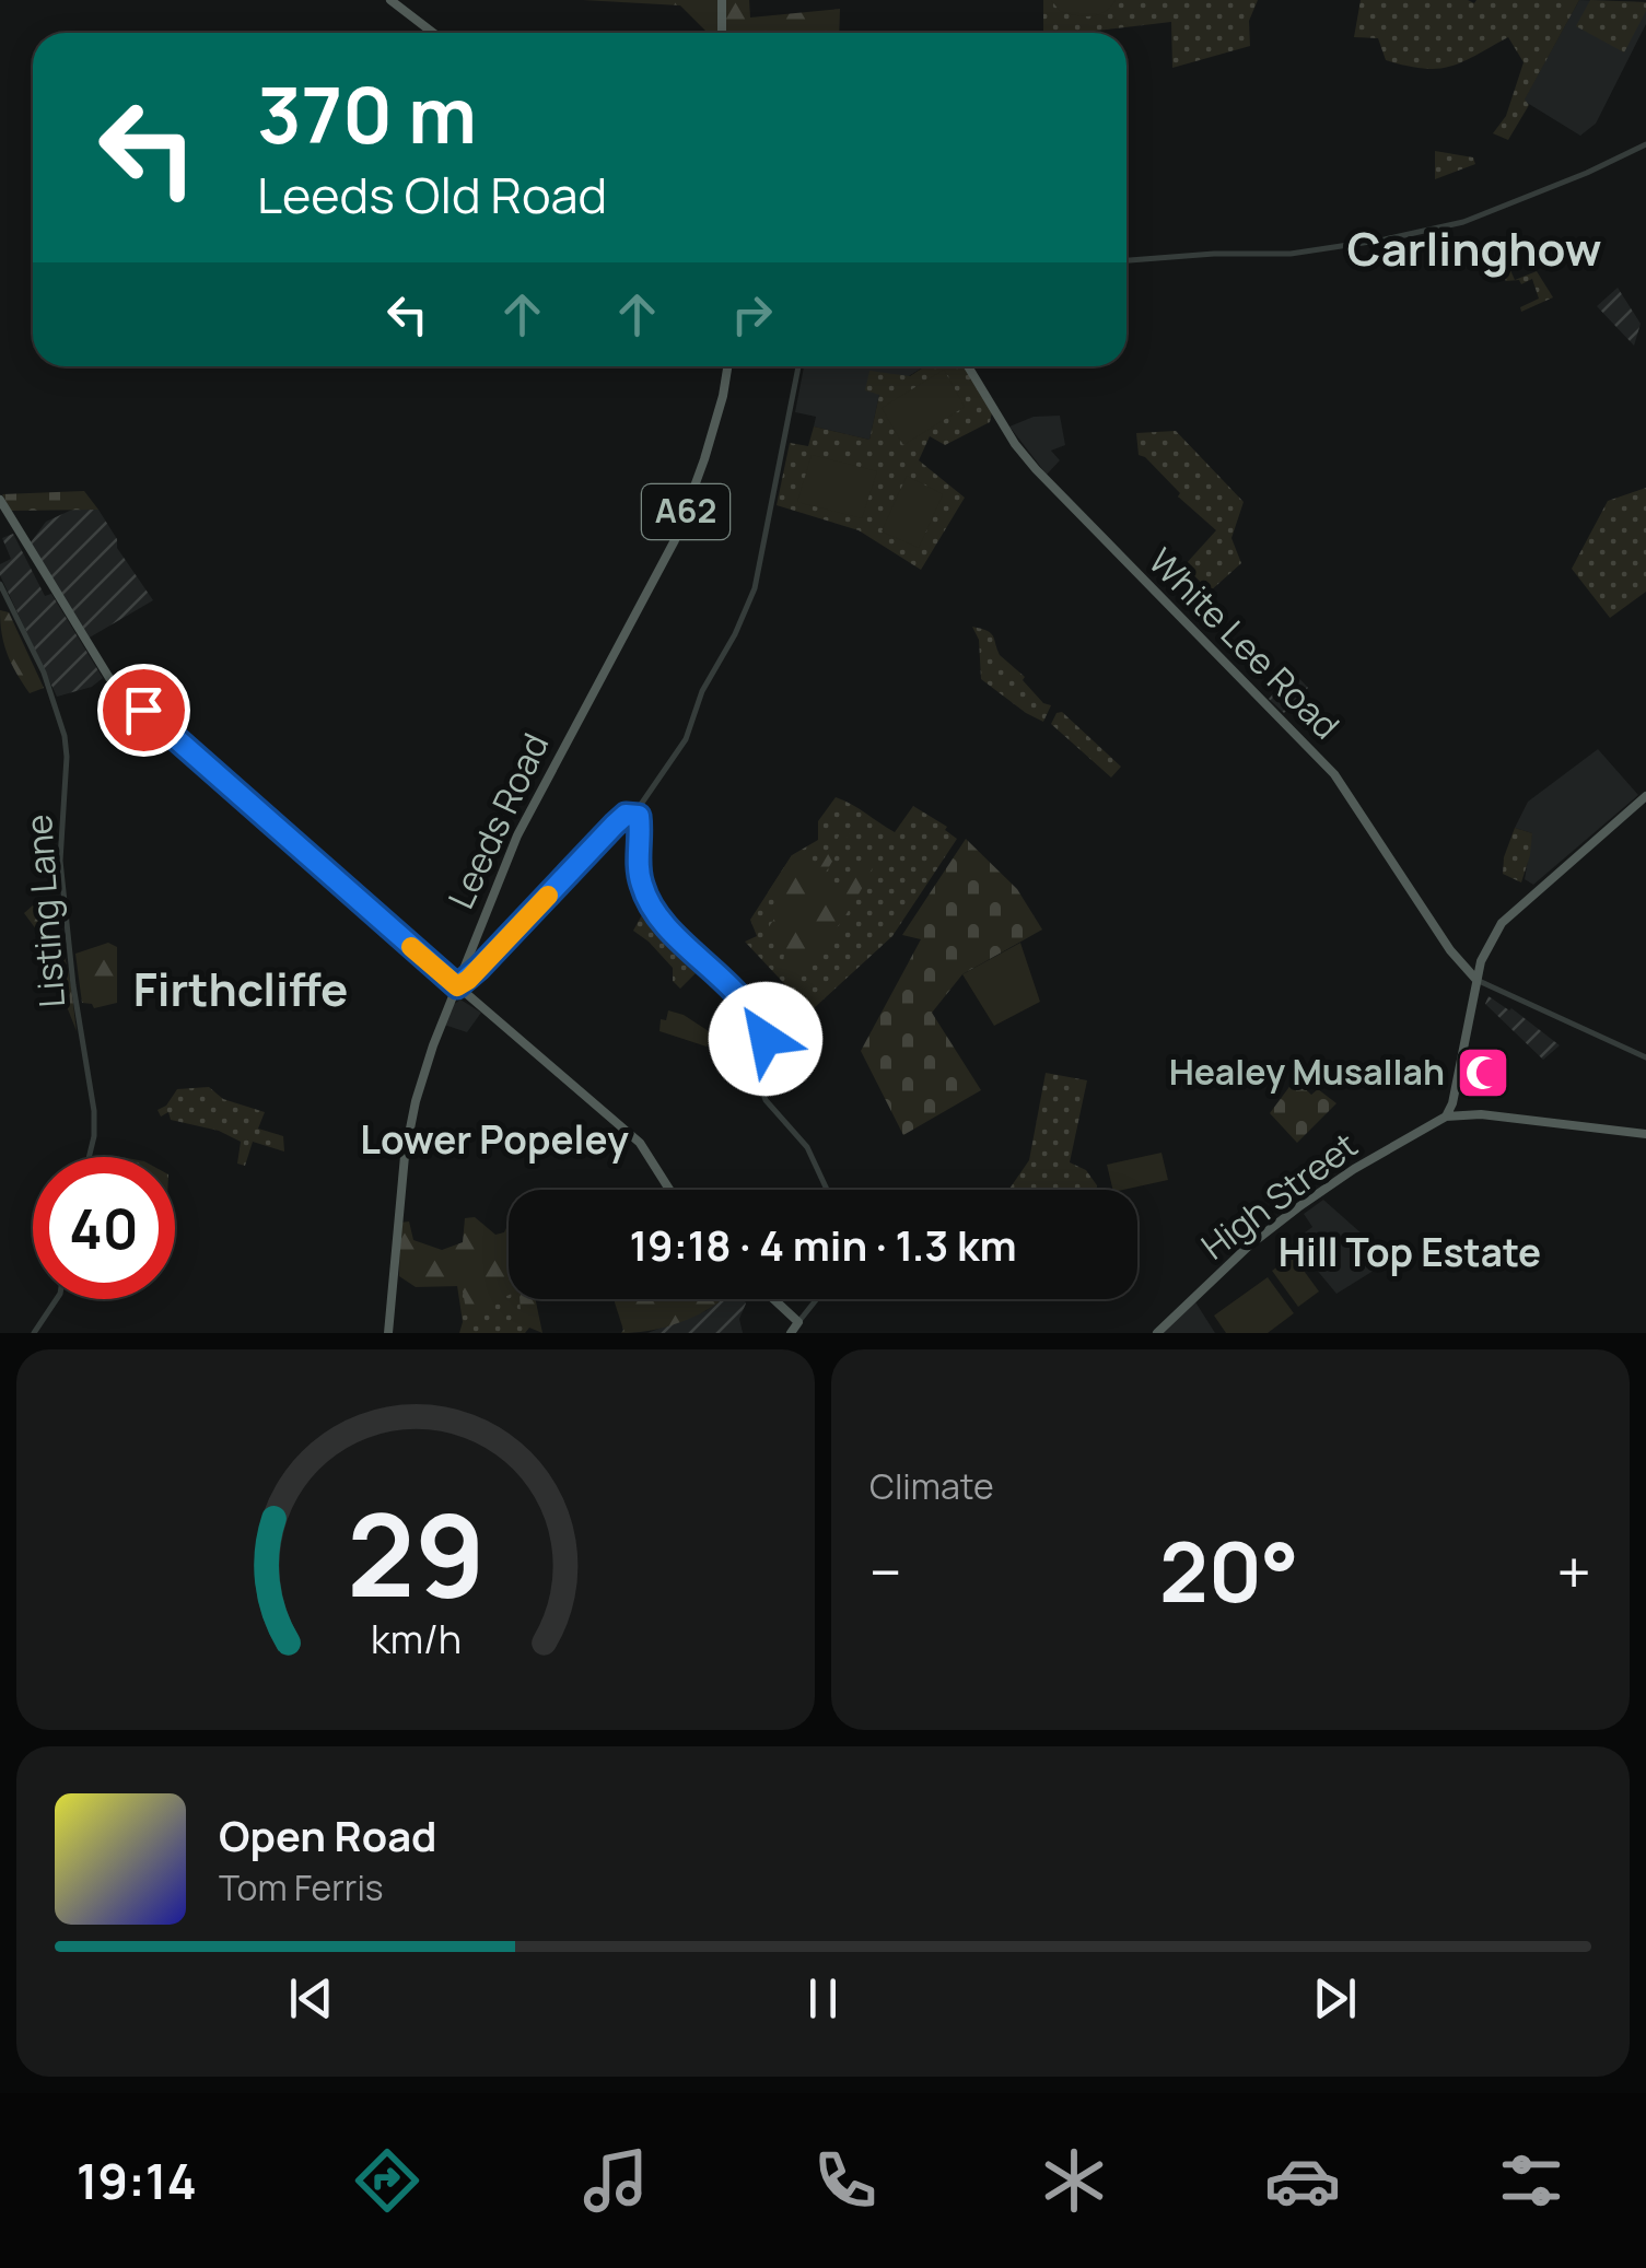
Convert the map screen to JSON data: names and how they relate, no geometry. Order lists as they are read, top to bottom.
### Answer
{
  "streets": {
    "main road": [
      "A62",
      "White Lee Road",
      "Leeds Road",
      "High Street"
    ],
    "street": ["Listing Lane"]
  },
  "districts": [
    "Carlinghow",
    "Firthcliffe",
    "Lower Popeley",
    "Hill Top Estate"
  ],
  "places": {
    "mosque": ["Healey Musallah"]
  },
  "page": {
    "turn": ["370 m", "Leeds Old Road"],
    "limit": "40",
    "trip": "19:18 · 4 min · 1.3 km",
    "tile": "Climate",
    "heat": ["−", "20°", "+"],
    "song": ["Open Road", "Tom Ferris"],
    "tabs": "19:14",
    "gauge": ["29", "km/h"]
  }
}
